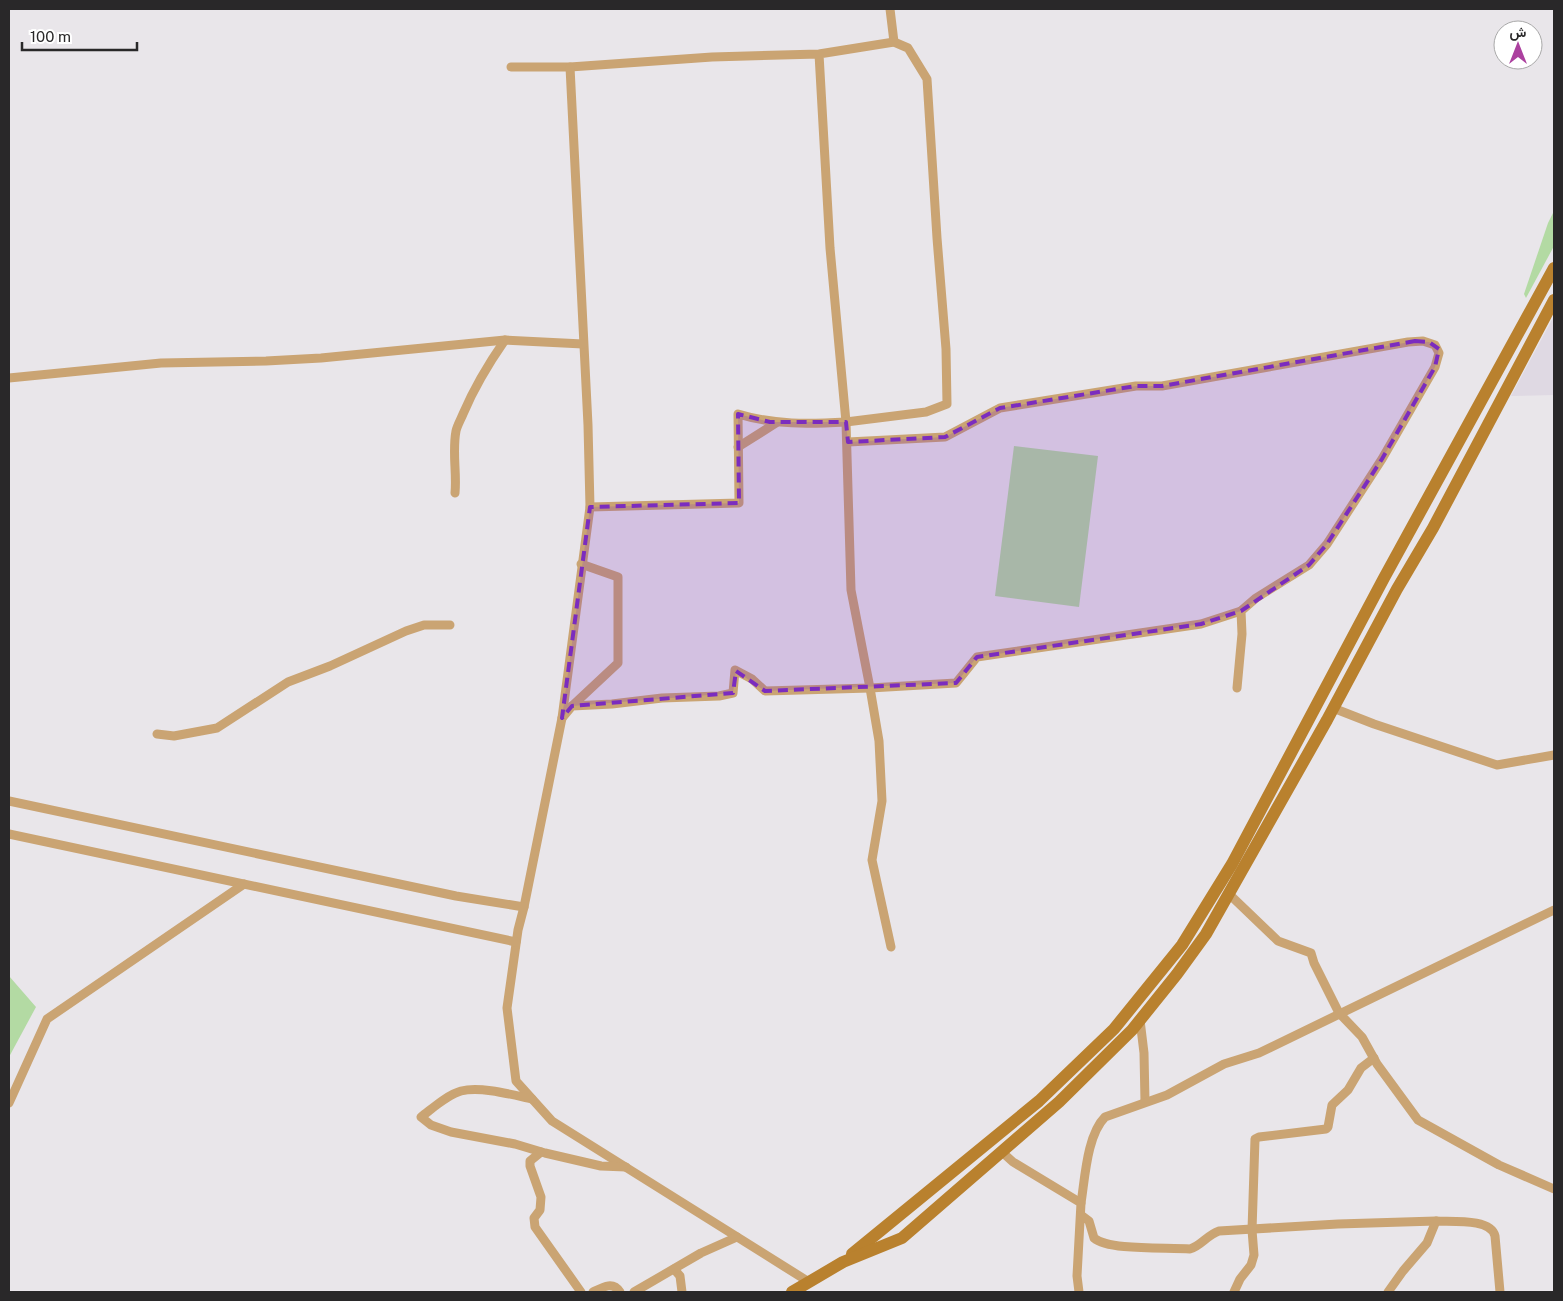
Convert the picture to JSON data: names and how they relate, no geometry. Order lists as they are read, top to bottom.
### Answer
{
  "scale_bar": "100 m",
  "north": "top"
}
